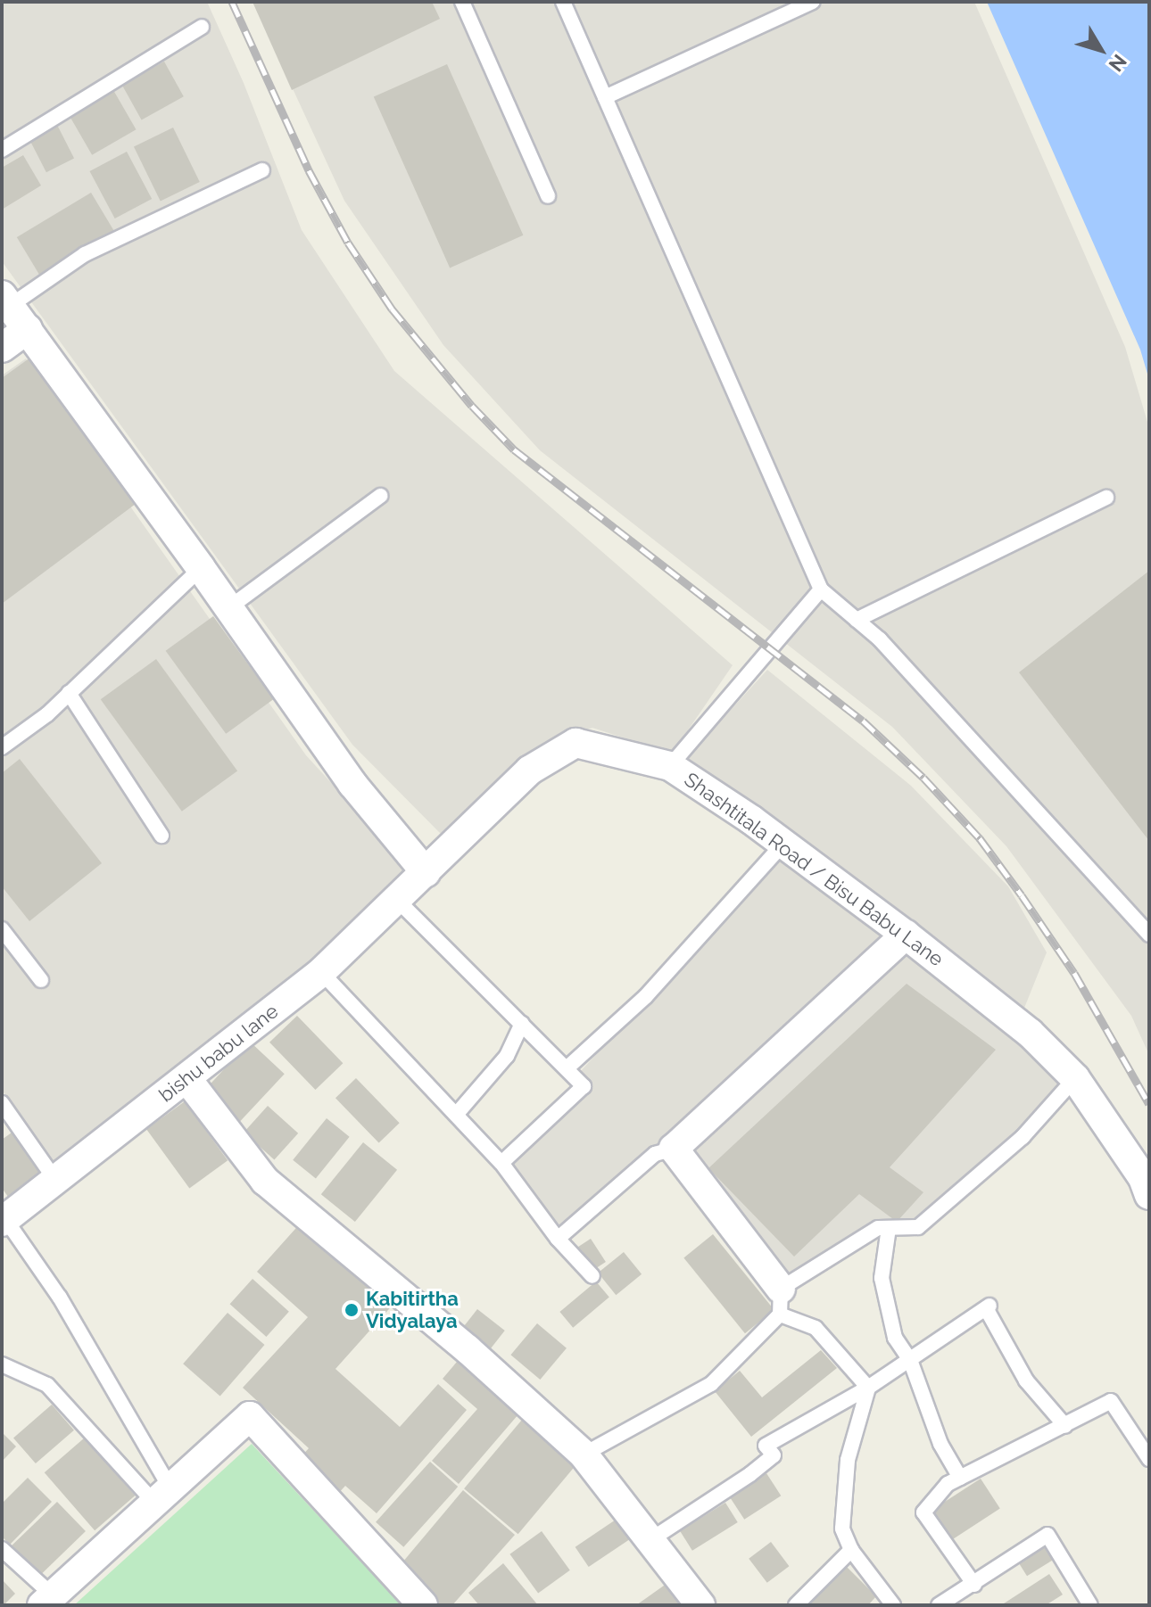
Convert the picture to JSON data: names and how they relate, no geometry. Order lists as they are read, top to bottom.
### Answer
{
  "streets": {
    "street": ["Shashtitala Road / Bisu Babu Lane", "bishu babu lane"]
  },
  "crossings": [
    ["Shashtitala Road / Bisu Babu Lane", "bishu babu lane"]
  ],
  "places": ["Kabitirtha Vidyalaya"],
  "north": "bottom right"
}
